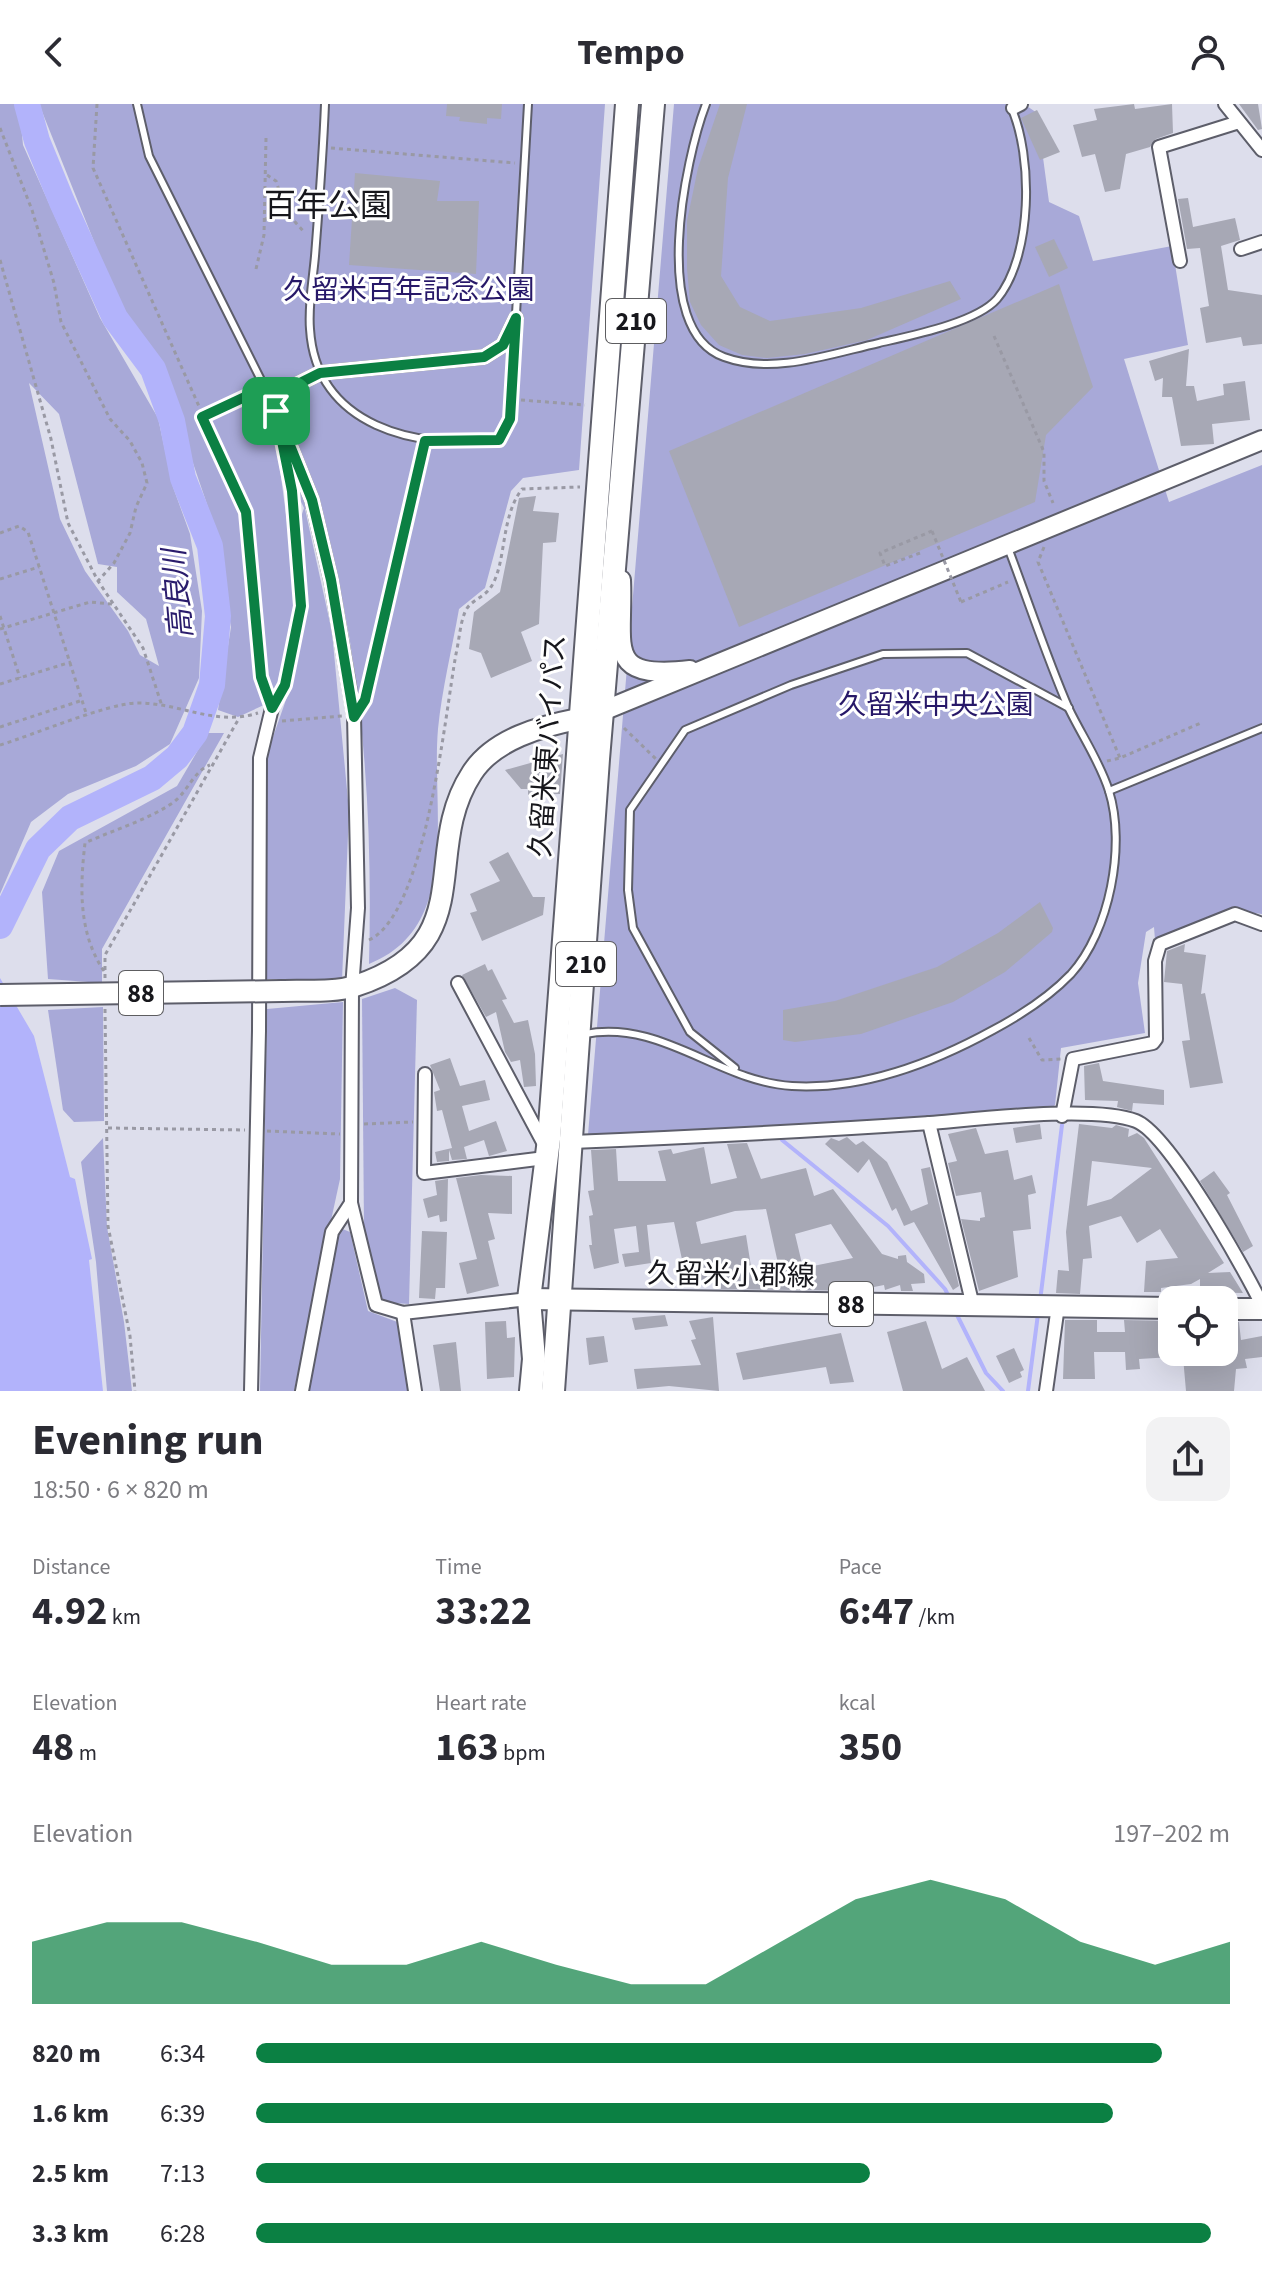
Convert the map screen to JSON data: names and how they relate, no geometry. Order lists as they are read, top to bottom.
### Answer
{
  "streets": {
    "highway": ["210", "久留米東バイパス"],
    "main road": ["88", "久留米小郡線"]
  },
  "crossings": [
    ["久留米東バイパス", "88"],
    ["久留米東バイパス", "久留米小郡線"]
  ],
  "districts": ["百年公園"],
  "water": ["高良川"],
  "parks": ["久留米百年記念公園", "久留米中央公園"],
  "page": {
    "header": "Tempo",
    "heading": ["Evening run", "18:50 · 6 × 820 m"],
    "stats": [
      ["Distance", "4.92 km"],
      ["Time", "33:22"],
      ["Pace", "6:47 /km"],
      ["Elevation", "48 m"],
      ["Heart rate", "163 bpm"],
      ["kcal", "350"]
    ],
    "chart": ["Elevation", "197–202 m"],
    "list": [
      {
        "name": "820 m",
        "note": "6:34"
      },
      {
        "name": "1.6 km",
        "note": "6:39"
      },
      {
        "name": "2.5 km",
        "note": "7:13"
      },
      {
        "name": "3.3 km",
        "note": "6:28"
      }
    ]
  }
}
